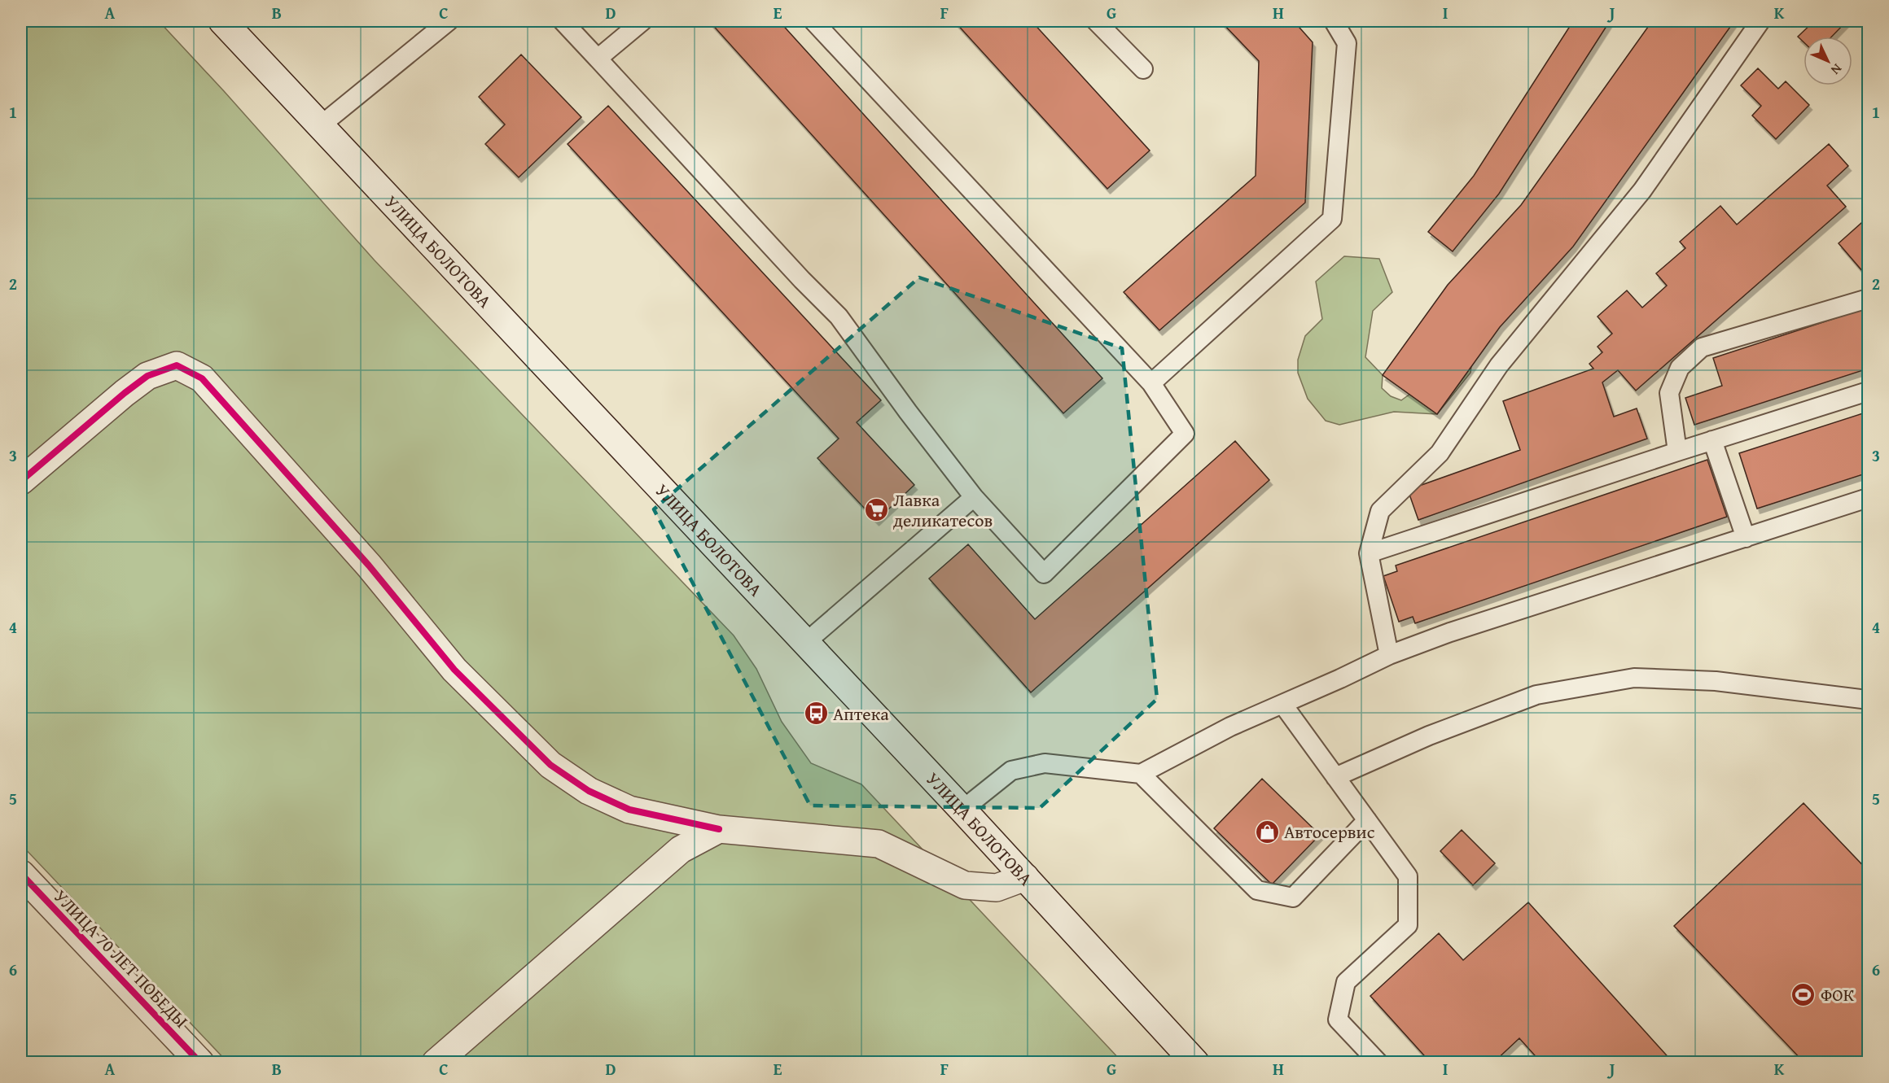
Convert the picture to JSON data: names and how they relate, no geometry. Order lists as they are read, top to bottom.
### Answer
{
  "streets": {
    "street": ["УЛИЦА БОЛОТОВА", "УЛИЦА 70 ЛЕТ ПОБЕДЫ"]
  },
  "places": {
    "supermarket": ["Лавка деликатесов"],
    "bus stop": ["Аптека"],
    "shop": ["Автосервис"],
    "sports": ["ФОК"]
  },
  "north": "bottom right",
  "grid": {
    "columns": [
      "A",
      "B",
      "C",
      "D",
      "E",
      "F",
      "G",
      "H",
      "I",
      "J",
      "K"
    ],
    "rows": [
      "1",
      "2",
      "3",
      "4",
      "5",
      "6"
    ]
  }
}
